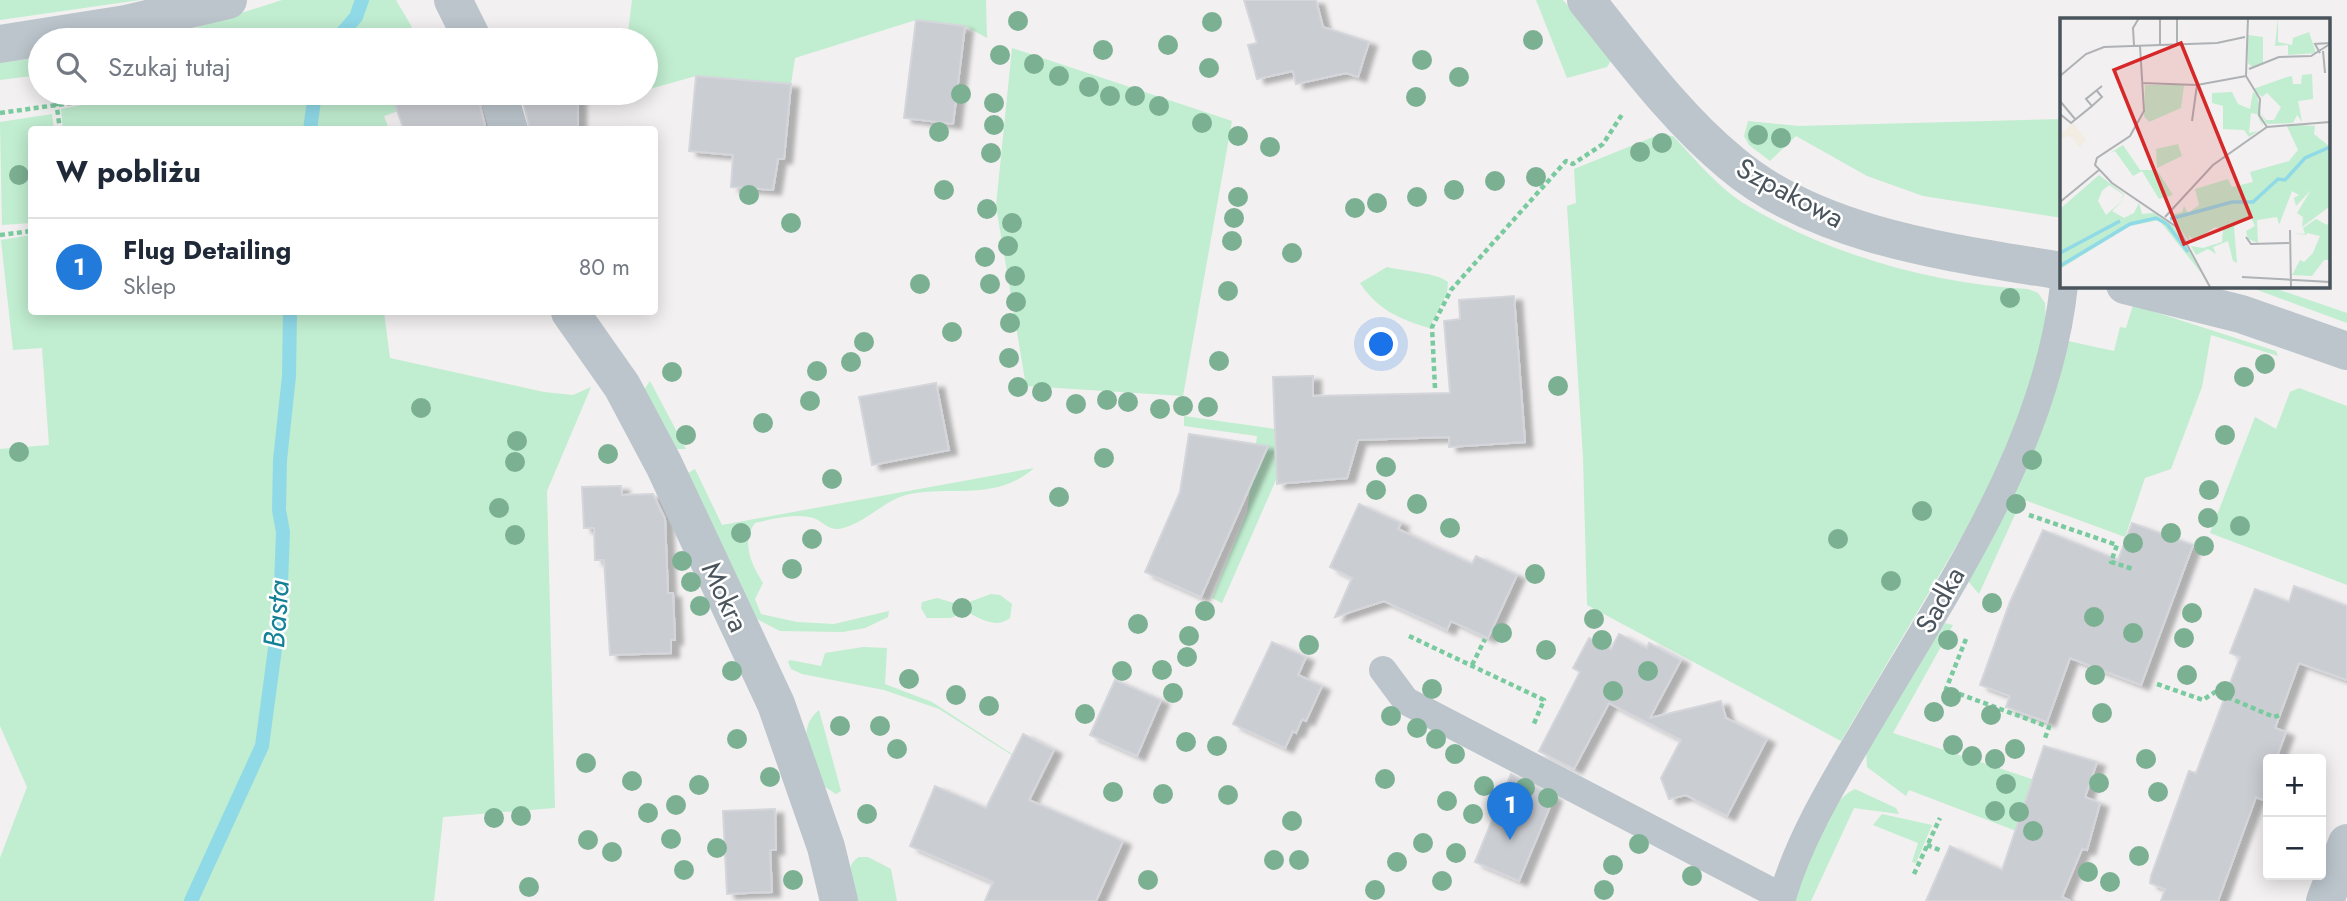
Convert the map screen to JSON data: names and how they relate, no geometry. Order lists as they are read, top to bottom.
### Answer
{
  "streets": {
    "street": ["Szpakowa", "Mokra"],
    "lane": ["Sadka"]
  },
  "water": ["Basta"],
  "page": {
    "search": "Szukaj tutaj",
    "heading": "W pobliżu",
    "list": [
      {
        "mark": "1",
        "name": "Flug Detailing",
        "note": "Sklep",
        "value": "80 m"
      }
    ],
    "map_buttons": ["+", "−"],
    "pins": "1"
  }
}
